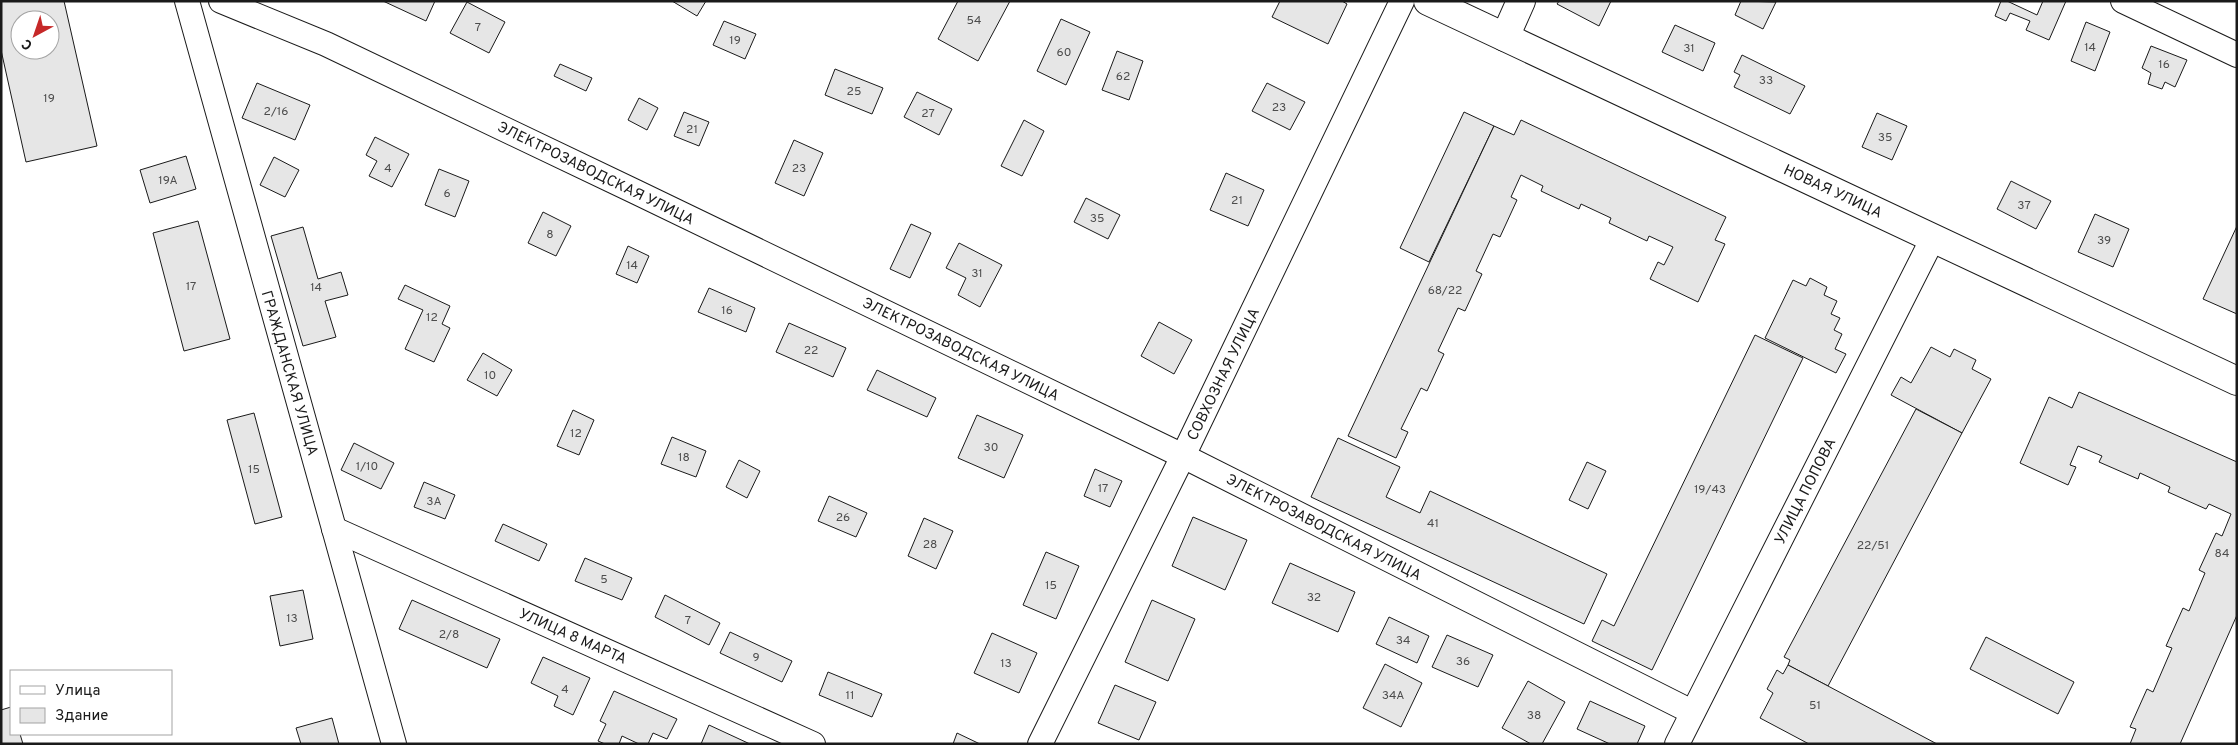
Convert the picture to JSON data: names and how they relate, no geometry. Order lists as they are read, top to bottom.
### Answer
{
  "streets": {
    "street": [
      "ЭЛЕКТРОЗАВОДСКАЯ УЛИЦА",
      "НОВАЯ УЛИЦА",
      "ГРАЖДАНСКАЯ УЛИЦА",
      "СОВХОЗНАЯ УЛИЦА",
      "УЛИЦА ПОПОВА",
      "УЛИЦА 8 МАРТА"
    ]
  },
  "crossings": [
    ["ЭЛЕКТРОЗАВОДСКАЯ УЛИЦА", "СОВХОЗНАЯ УЛИЦА"],
    ["ЭЛЕКТРОЗАВОДСКАЯ УЛИЦА", "УЛИЦА ПОПОВА"],
    ["НОВАЯ УЛИЦА", "УЛИЦА ПОПОВА"],
    ["ГРАЖДАНСКАЯ УЛИЦА", "УЛИЦА 8 МАРТА"]
  ],
  "house_numbers": [
    "54",
    "7",
    "19",
    "14",
    "31",
    "60",
    "16",
    "62",
    "33",
    "25",
    "19",
    "23",
    "2/16",
    "27",
    "21",
    "35",
    "4",
    "23",
    "19А",
    "6",
    "21",
    "37",
    "35",
    "8",
    "39",
    "14",
    "31",
    "17",
    "14",
    "68/22",
    "16",
    "12",
    "22",
    "10",
    "12",
    "30",
    "18",
    "1/10",
    "15",
    "17",
    "19/43",
    "3А",
    "26",
    "41",
    "28",
    "22/51",
    "84",
    "5",
    "15",
    "32",
    "13",
    "7",
    "2/8",
    "34",
    "9",
    "36",
    "13",
    "4",
    "11",
    "34А",
    "51",
    "38"
  ],
  "legend": ["Улица", "Здание"],
  "north": "bottom left"
}
